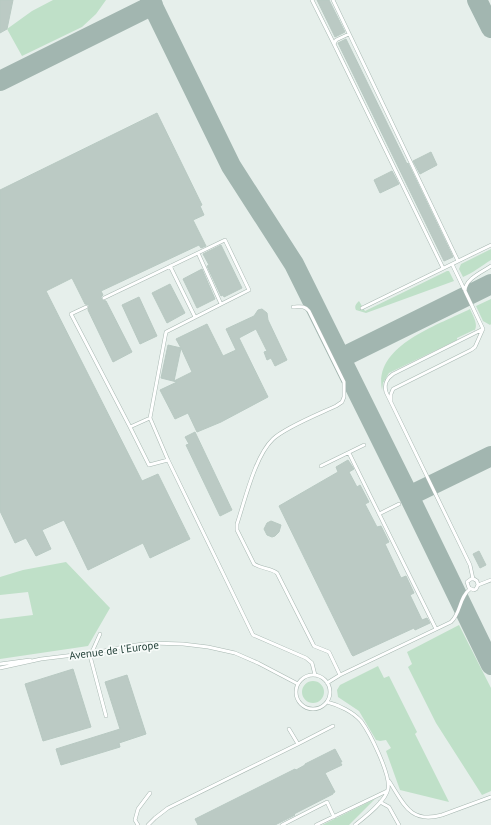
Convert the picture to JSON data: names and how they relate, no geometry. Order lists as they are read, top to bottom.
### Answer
{
  "streets": {
    "lane": ["Avenue de l'Europe"]
  }
}
